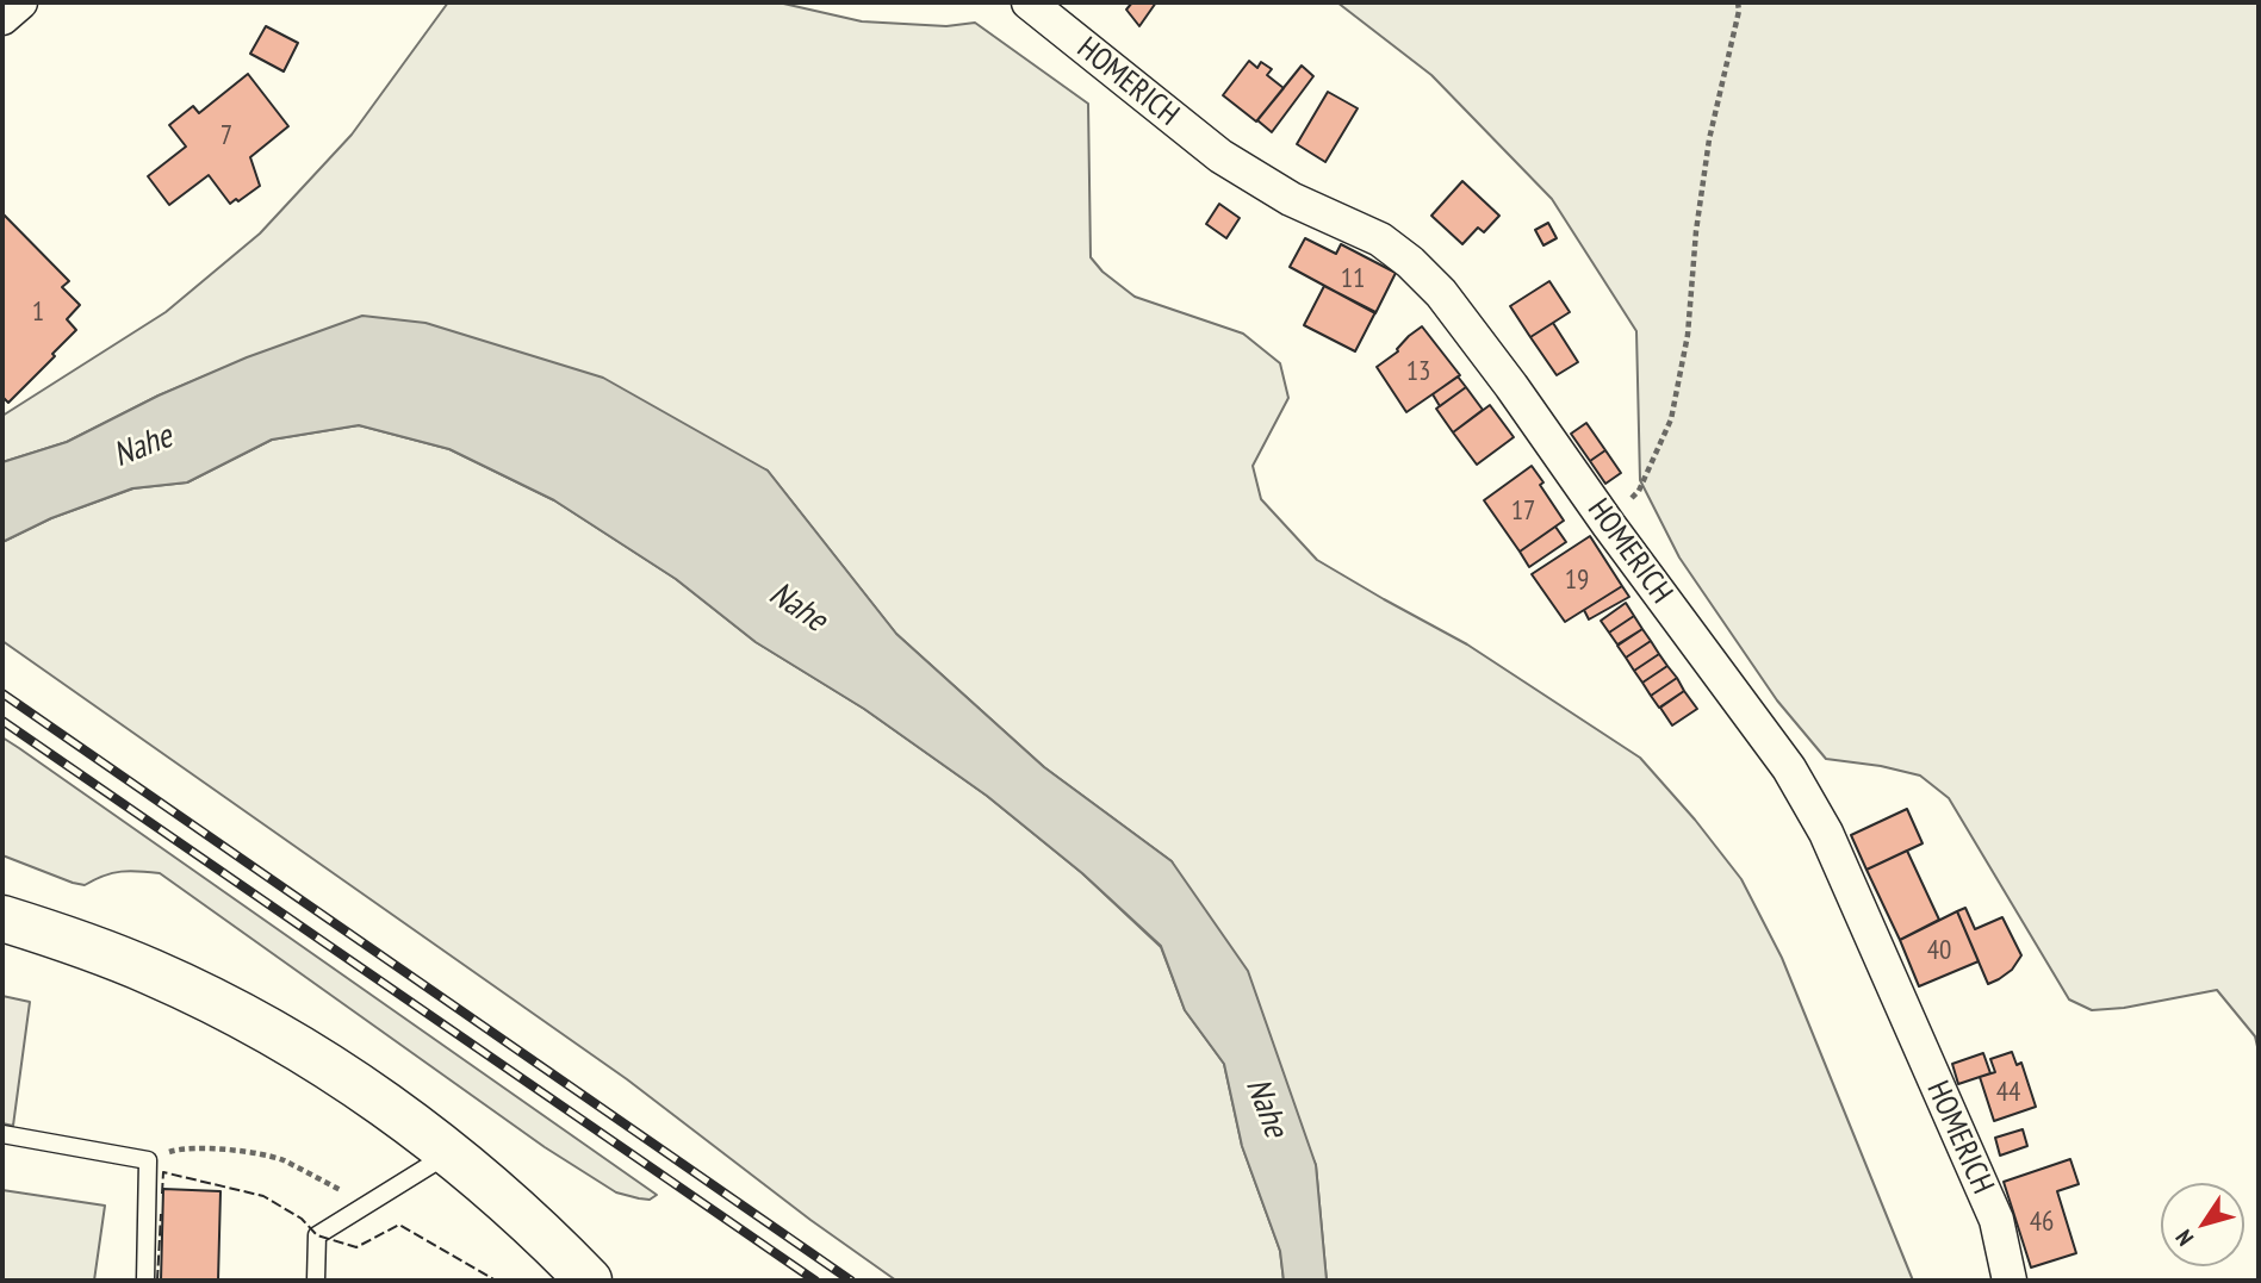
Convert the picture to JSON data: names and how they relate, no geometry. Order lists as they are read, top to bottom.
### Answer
{
  "streets": {
    "street": ["HOMERICH"]
  },
  "water": ["Nahe"],
  "house_numbers": [
    "7",
    "11",
    "1",
    "13",
    "17",
    "19",
    "40",
    "44",
    "46"
  ],
  "north": "bottom left"
}
